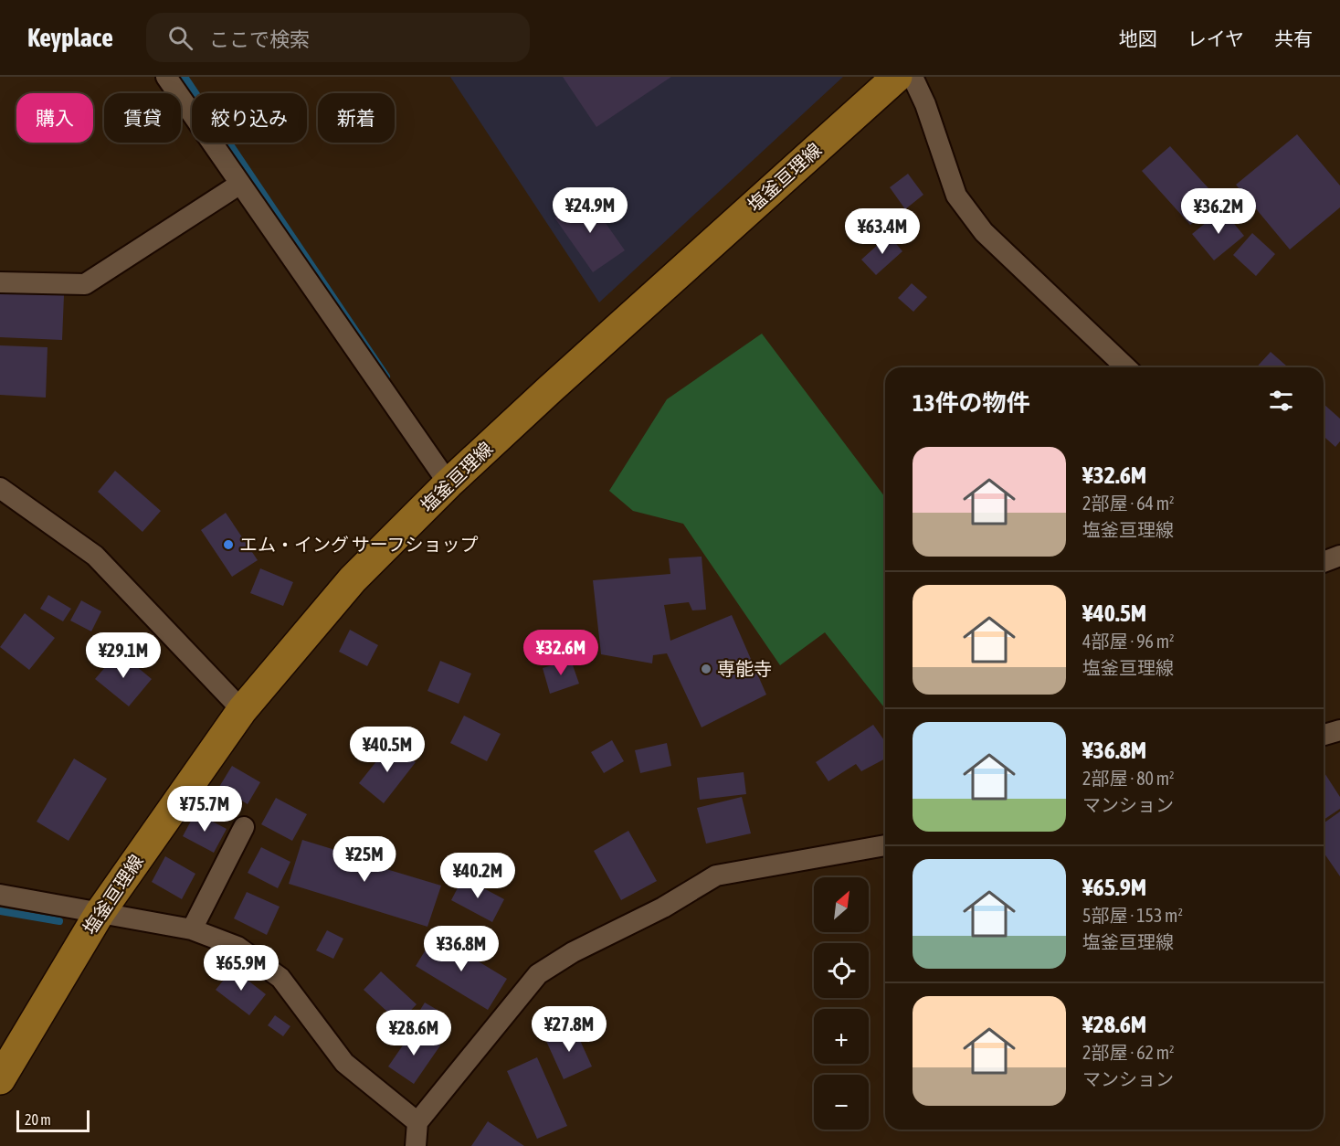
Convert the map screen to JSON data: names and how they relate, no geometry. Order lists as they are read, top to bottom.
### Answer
{
  "streets": {
    "main road": ["塩釜亘理線"]
  },
  "places": ["エム・イング サーフショップ", "専能寺"],
  "scale_bar": "20 m",
  "north": "top right",
  "page": {
    "header": "Keyplace",
    "search": "ここで検索",
    "nav": ["地図", "レイヤ", "共有"],
    "chip": [
      "購入",
      "賃貸",
      "絞り込み",
      "新着"
    ],
    "price": [
      "¥24.9M",
      "¥36.2M",
      "¥63.4M",
      "¥32.6M",
      "¥29.1M",
      "¥40.5M",
      "¥75.7M",
      "¥25M",
      "¥40.2M",
      "¥36.8M",
      "¥65.9M",
      "¥27.8M",
      "¥28.6M"
    ],
    "heading": "13件の物件",
    "list": [
      {
        "name": "¥32.6M",
        "note": "2部屋 · 64 m² · 塩釜亘理線"
      },
      {
        "name": "¥40.5M",
        "note": "4部屋 · 96 m² · 塩釜亘理線"
      },
      {
        "name": "¥36.8M",
        "note": "2部屋 · 80 m² · マンション"
      },
      {
        "name": "¥65.9M",
        "note": "5部屋 · 153 m² · 塩釜亘理線"
      },
      {
        "name": "¥28.6M",
        "note": "2部屋 · 62 m² · マンション"
      }
    ],
    "map_buttons": ["+", "−"],
    "scale": "20 m"
  }
}
